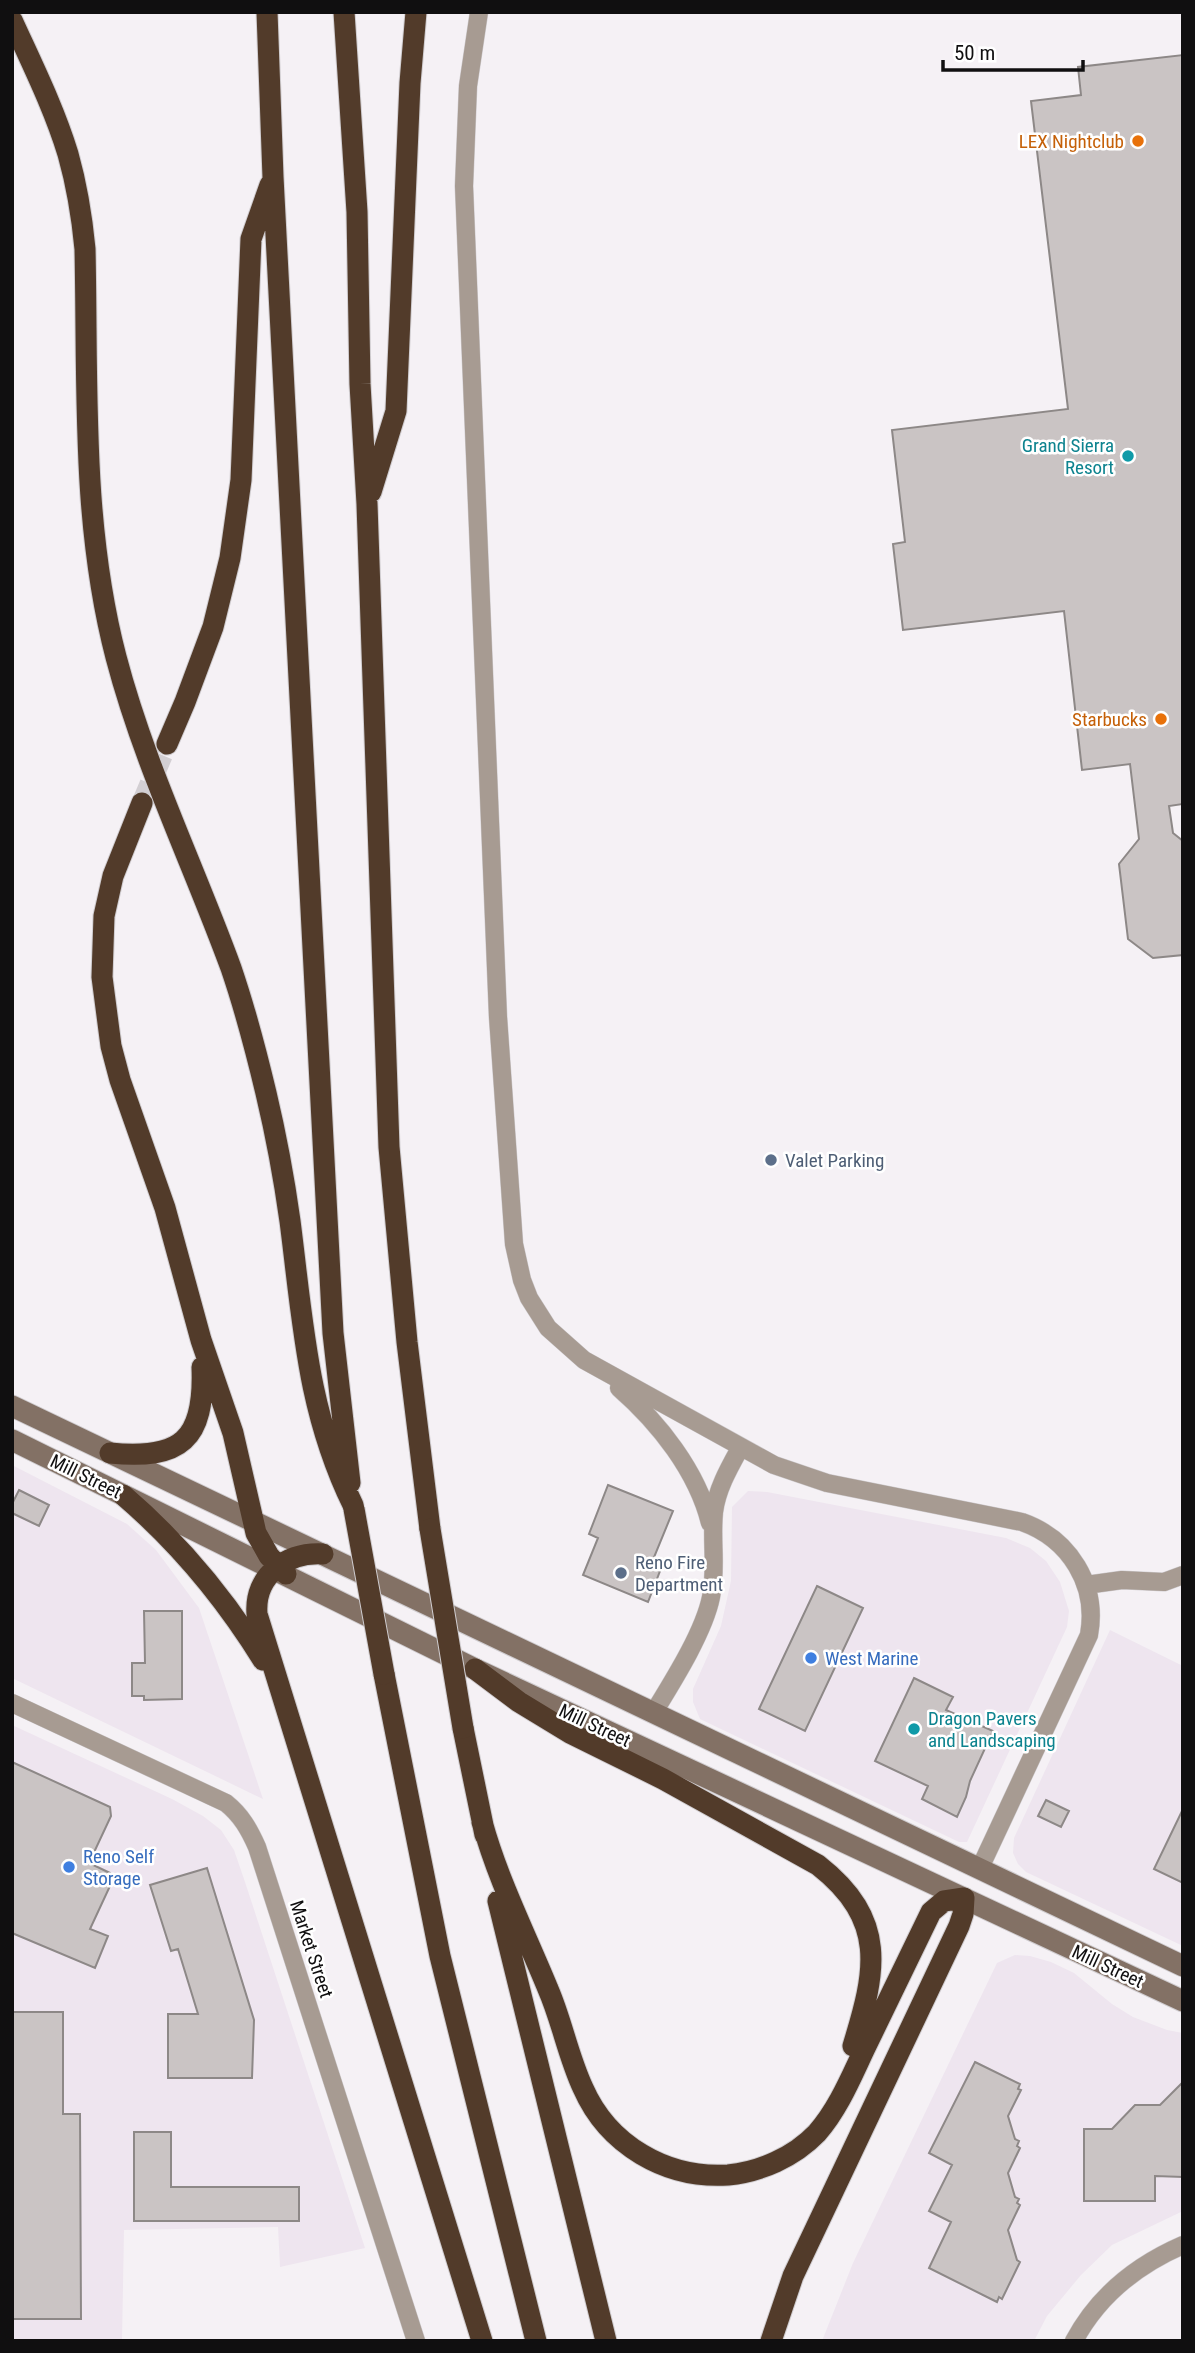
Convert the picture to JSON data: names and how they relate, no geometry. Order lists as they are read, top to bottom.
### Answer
{
  "streets": {
    "main road": ["Mill Street"],
    "street": ["Market Street"]
  },
  "places": [
    "LEX Nightclub",
    "Grand Sierra Resort",
    "Starbucks",
    "Valet Parking",
    "Reno Fire Department",
    "West Marine",
    "Dragon Pavers and Landscaping",
    "Reno Self Storage"
  ],
  "scale_bar": "50 m"
}
